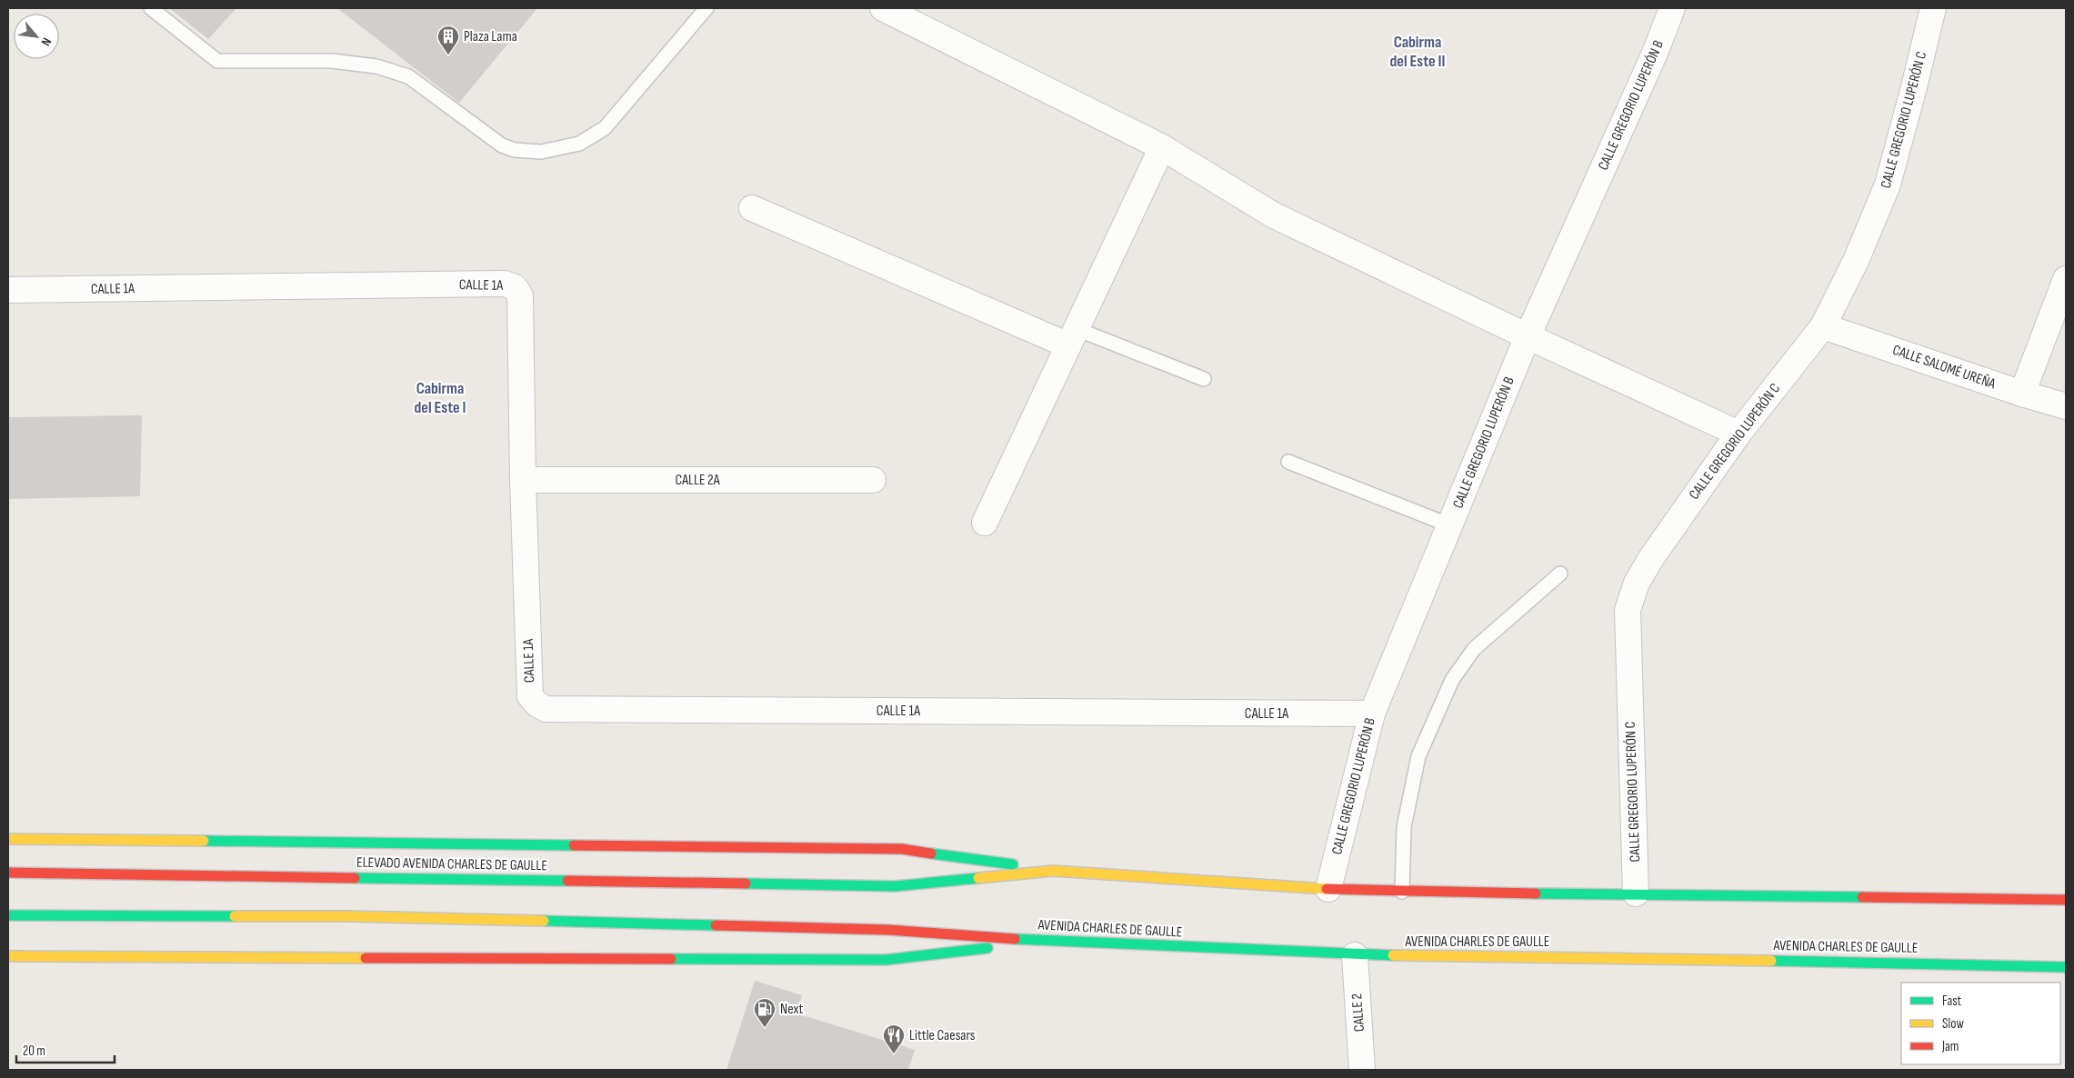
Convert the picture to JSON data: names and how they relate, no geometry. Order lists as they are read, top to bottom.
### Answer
{
  "streets": {
    "main road": ["ELEVADO AVENIDA CHARLES DE GAULLE", "AVENIDA CHARLES DE GAULLE"],
    "street": [
      "CALLE GREGORIO LUPERÓN B",
      "CALLE GREGORIO LUPERÓN C",
      "CALLE 1A",
      "CALLE SALOMÉ UREÑA",
      "CALLE 2A",
      "CALLE 2"
    ]
  },
  "crossings": [
    ["CALLE GREGORIO LUPERÓN B", "CALLE 1A"],
    ["CALLE GREGORIO LUPERÓN C", "CALLE SALOMÉ UREÑA"],
    ["CALLE 1A", "CALLE 2A"],
    ["AVENIDA CHARLES DE GAULLE", "CALLE 2"]
  ],
  "districts": ["Cabirma del Este II", "Cabirma del Este I"],
  "places": {
    "building": ["Plaza Lama"],
    "fuel station": ["Next"],
    "restaurant": ["Little Caesars"]
  },
  "legend": ["Fast", "Slow", "Jam"],
  "scale_bar": "20 m",
  "north": "bottom right"
}
